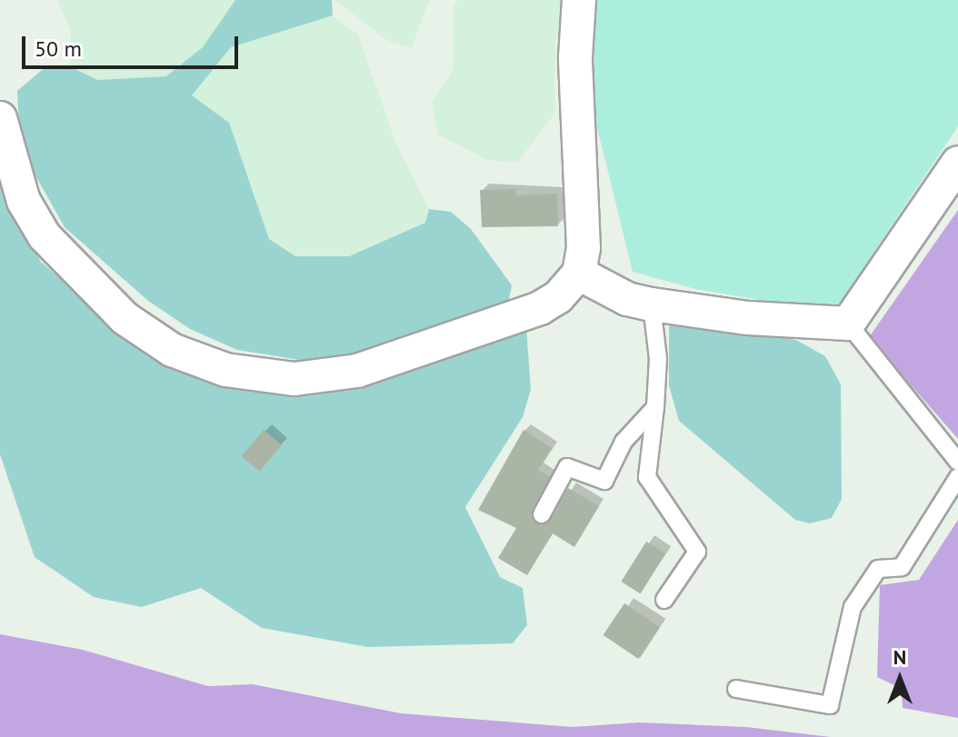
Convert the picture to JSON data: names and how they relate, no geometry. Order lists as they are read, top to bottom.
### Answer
{
  "scale_bar": "50 m",
  "north": "top"
}
